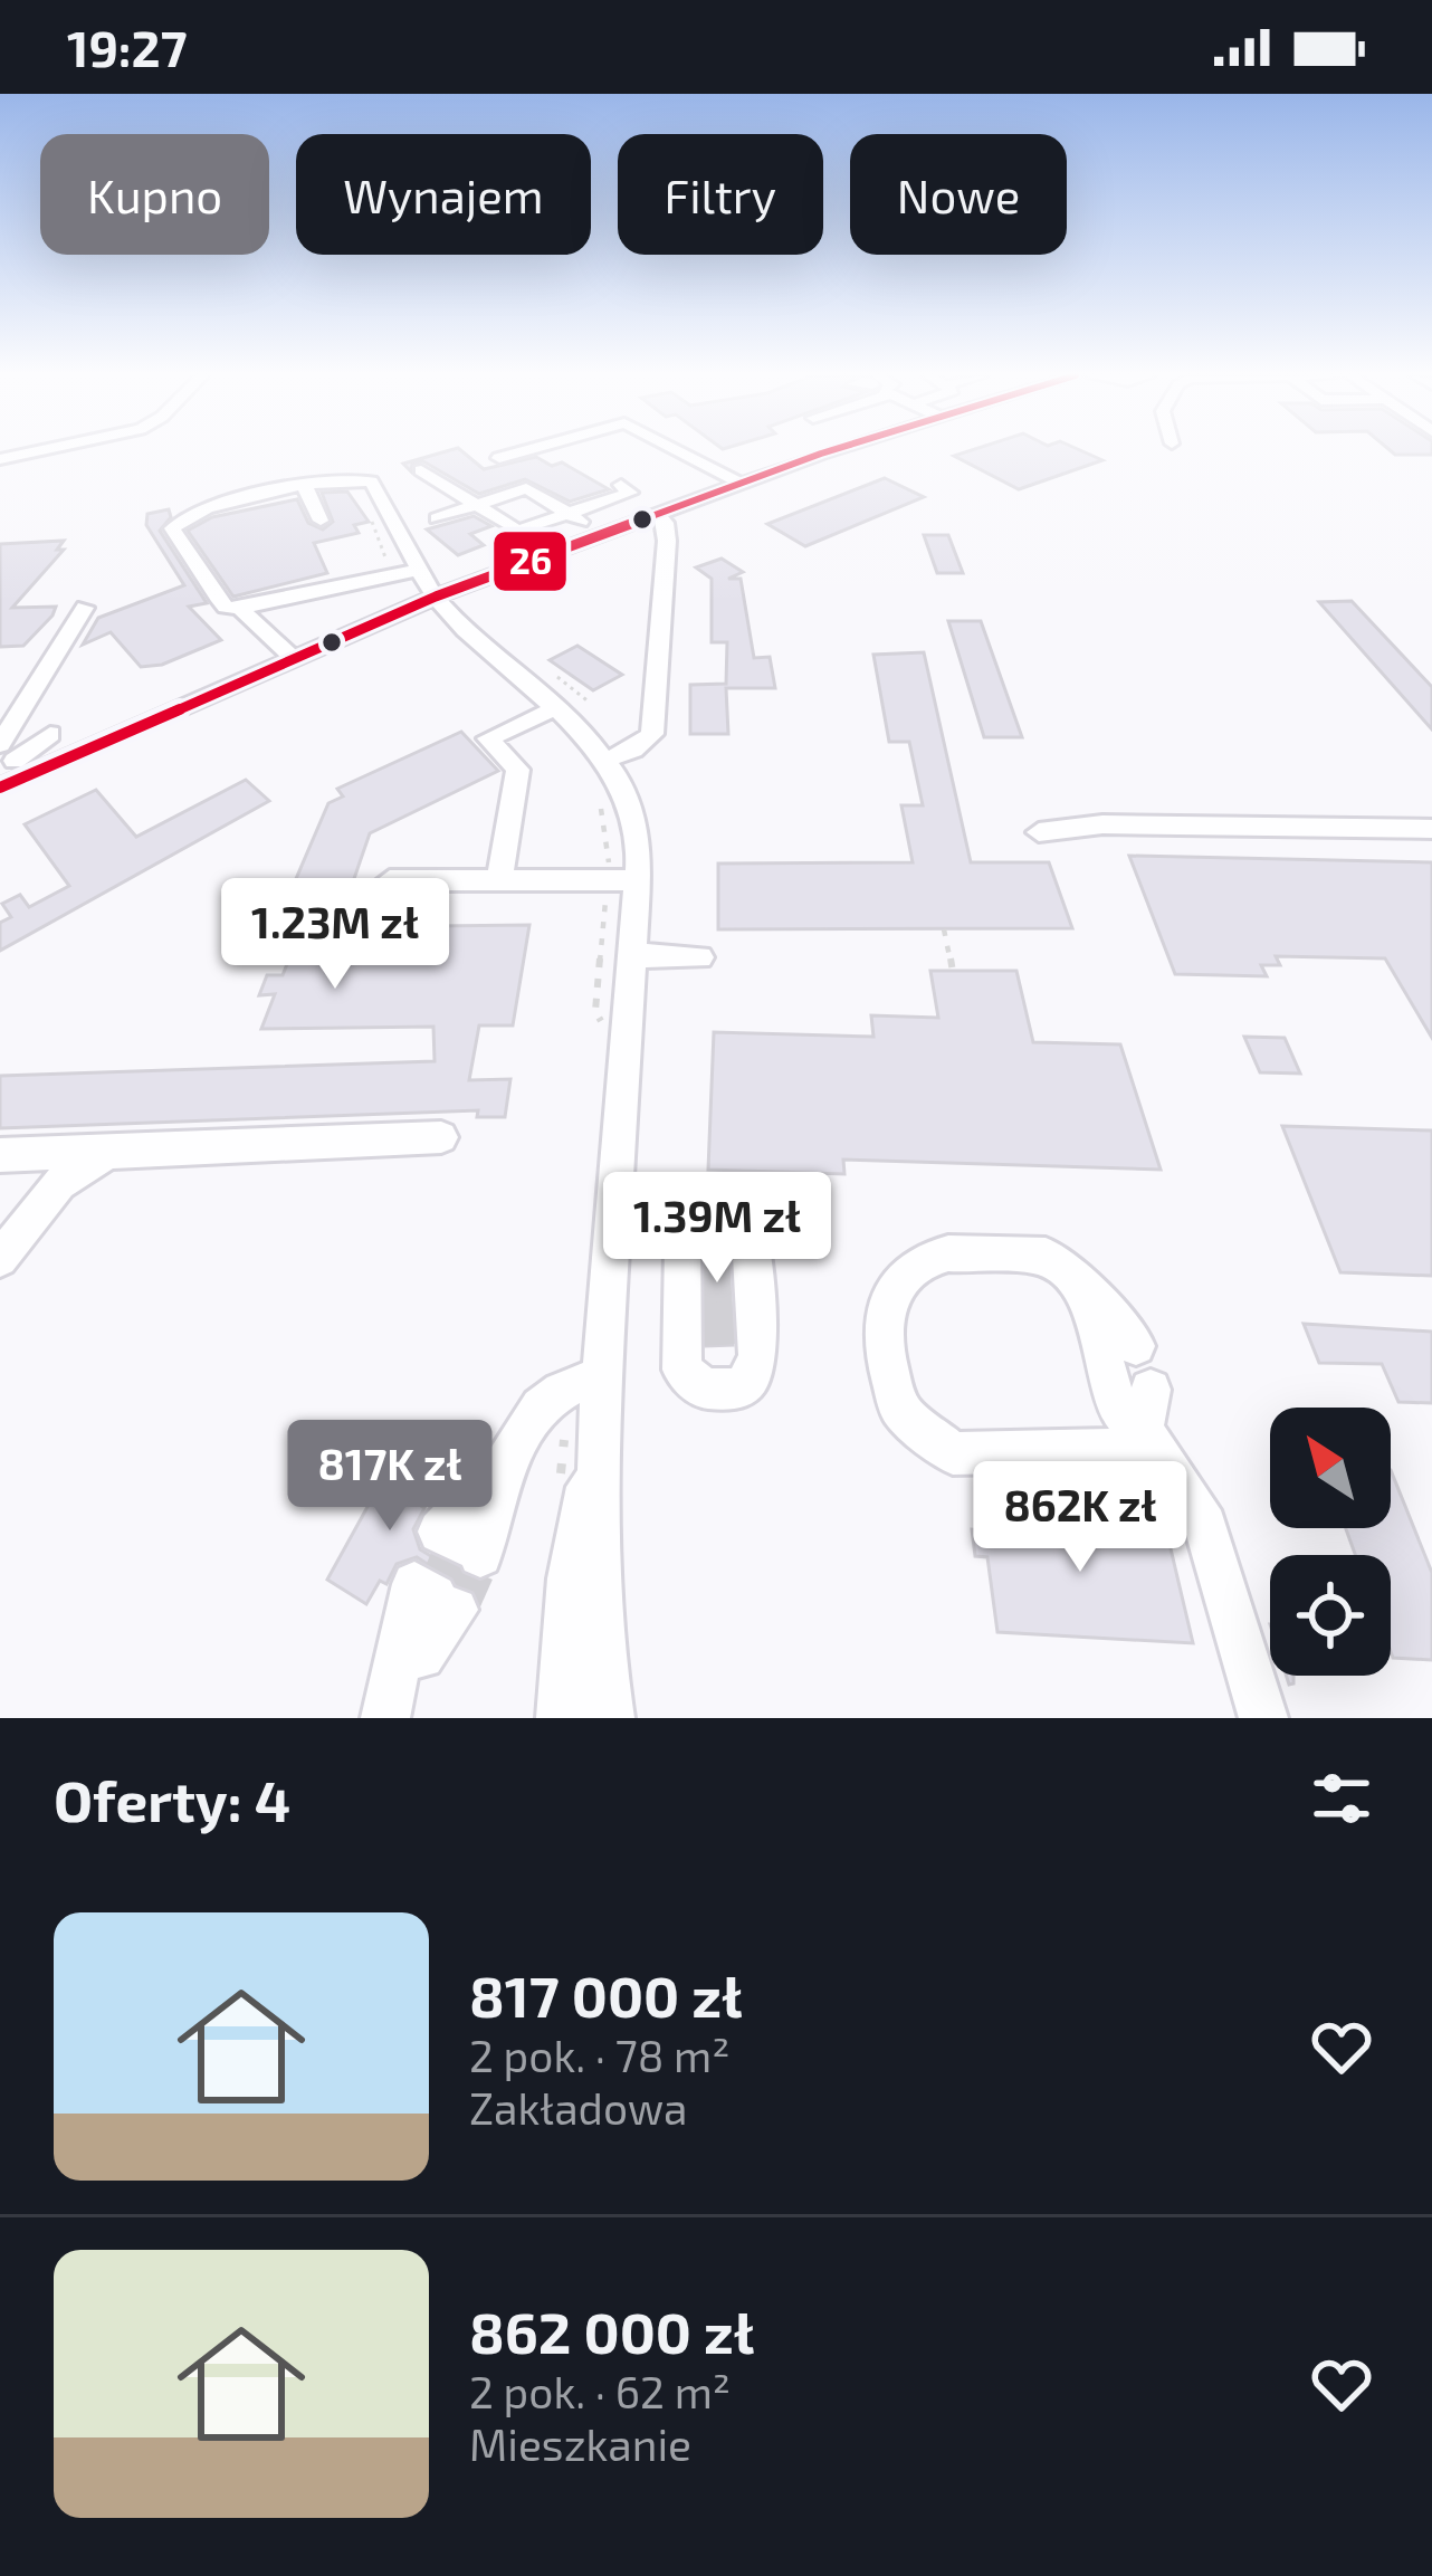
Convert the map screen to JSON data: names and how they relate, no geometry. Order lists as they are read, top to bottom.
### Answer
{
  "lines": ["transit line 26"],
  "north": "top left",
  "page": {
    "status": "19:27",
    "chip": [
      "Kupno",
      "Wynajem",
      "Filtry",
      "Nowe"
    ],
    "price": [
      "1.23M zł",
      "1.39M zł",
      "817K zł",
      "862K zł"
    ],
    "heading": "Oferty: 4",
    "list": [
      {
        "name": "817 000 zł",
        "note": "2 pok. · 78 m² · Zakładowa"
      },
      {
        "name": "862 000 zł",
        "note": "2 pok. · 62 m² · Mieszkanie"
      }
    ]
  }
}
